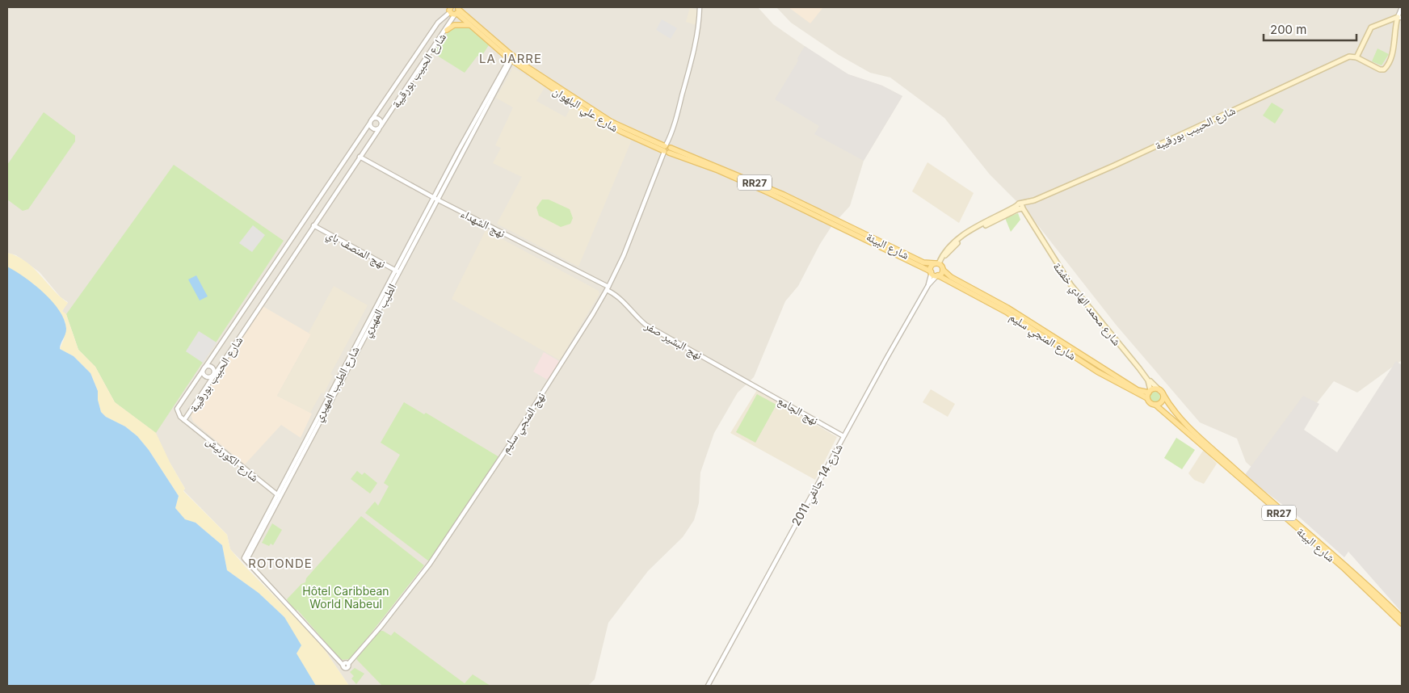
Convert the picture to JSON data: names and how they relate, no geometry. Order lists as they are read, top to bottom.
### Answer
{
  "streets": {
    "main road": [
      "شارع الحبيب بورقيبة",
      "شارع علي البلهوان",
      "RR27",
      "شارع البيئة",
      "شارع محمد الهادي خفشة",
      "شارع المنجي سليم"
    ],
    "street": [
      "نهج الشهداء",
      "نهج المنصف باي",
      "نهج البشير صفر",
      "شارع الطيب المهيري",
      "نهج الجامع",
      "نهج المنجي سليم",
      "شارع الكورنيش",
      "شارع 14 جانفي 2011"
    ]
  },
  "crossings": [
    ["شارع الحبيب بورقيبة", "شارع علي البلهوان"],
    ["شارع الحبيب بورقيبة", "RR27"],
    ["شارع الحبيب بورقيبة", "نهج الشهداء"],
    ["شارع الحبيب بورقيبة", "شارع البيئة"],
    ["شارع الحبيب بورقيبة", "نهج المنصف باي"],
    ["شارع الحبيب بورقيبة", "شارع محمد الهادي خفشة"],
    ["شارع الحبيب بورقيبة", "شارع المنجي سليم"],
    ["شارع الحبيب بورقيبة", "شارع الكورنيش"],
    ["شارع علي البلهوان", "RR27"],
    ["شارع علي البلهوان", "شارع البيئة"],
    ["شارع علي البلهوان", "شارع الطيب المهيري"],
    ["شارع علي البلهوان", "نهج المنجي سليم"],
    ["RR27", "شارع البيئة"],
    ["RR27", "شارع محمد الهادي خفشة"],
    ["RR27", "شارع المنجي سليم"],
    ["نهج الشهداء", "نهج البشير صفر"],
    ["نهج الشهداء", "شارع الطيب المهيري"],
    ["نهج الشهداء", "نهج المنجي سليم"],
    ["شارع البيئة", "شارع محمد الهادي خفشة"],
    ["شارع البيئة", "شارع المنجي سليم"],
    ["نهج المنصف باي", "شارع الطيب المهيري"],
    ["شارع محمد الهادي خفشة", "شارع المنجي سليم"],
    ["نهج البشير صفر", "نهج الجامع"],
    ["نهج البشير صفر", "نهج المنجي سليم"],
    ["شارع الطيب المهيري", "نهج المنجي سليم"],
    ["شارع الطيب المهيري", "شارع الكورنيش"],
    ["نهج الجامع", "شارع 14 جانفي 2011"]
  ],
  "districts": ["LA JARRE", "ROTONDE"],
  "parks": ["Hôtel Caribbean World Nabeul"],
  "scale_bar": "200 m"
}
